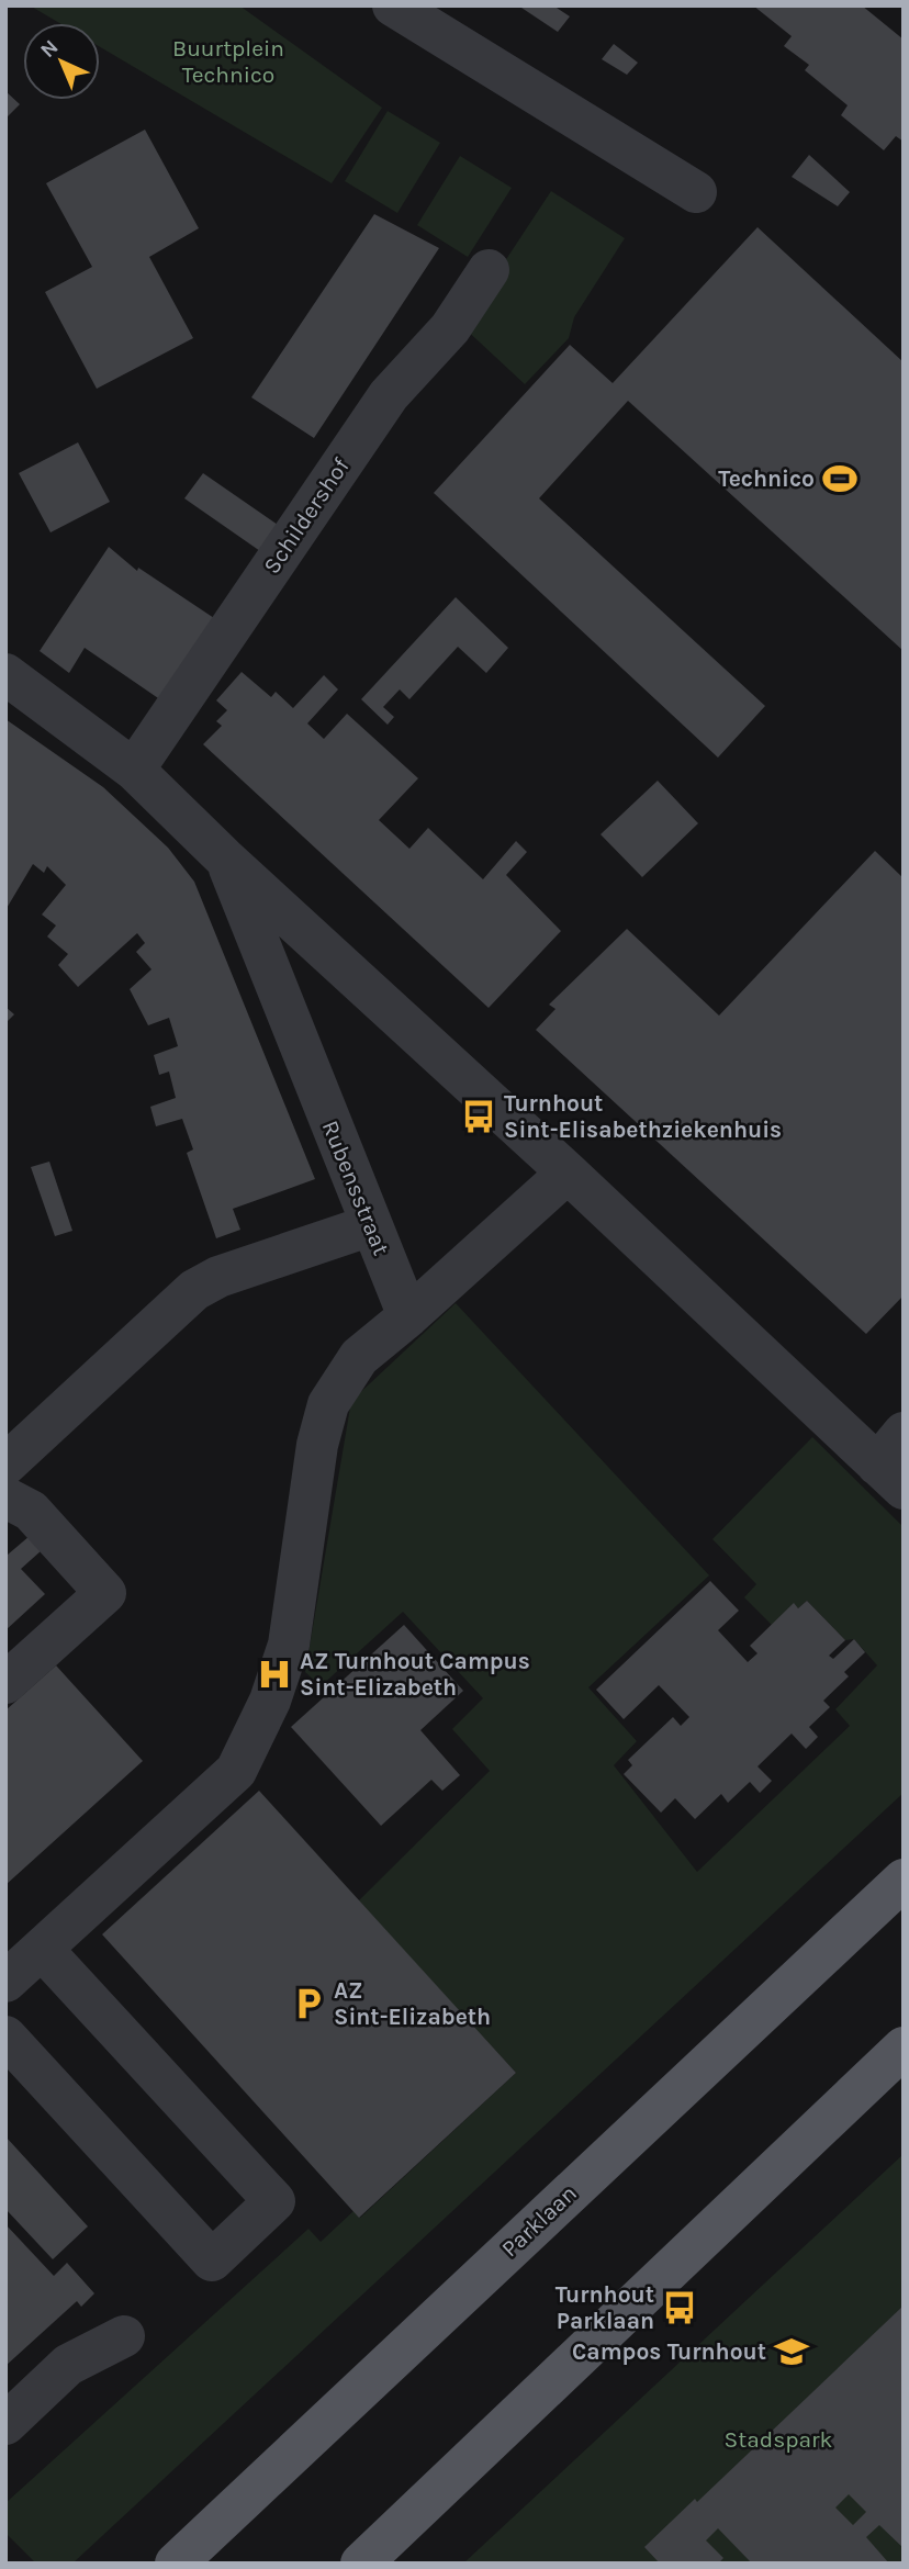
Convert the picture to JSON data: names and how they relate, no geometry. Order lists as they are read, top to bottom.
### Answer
{
  "streets": {
    "main road": ["Parklaan"],
    "street": ["Schildershof", "Rubensstraat"]
  },
  "crossings": [
    ["Schildershof", "Rubensstraat"]
  ],
  "parks": ["Buurtplein Technico", "Stadspark"],
  "places": {
    "sports": ["Technico"],
    "bus stop": ["Turnhout Sint-Elisabethziekenhuis", "Turnhout Parklaan"],
    "hospital": ["AZ Turnhout Campus Sint-Elizabeth"],
    "parking": ["AZ Sint-Elizabeth"],
    "school or university": ["Campos Turnhout"]
  },
  "north": "top left"
}
